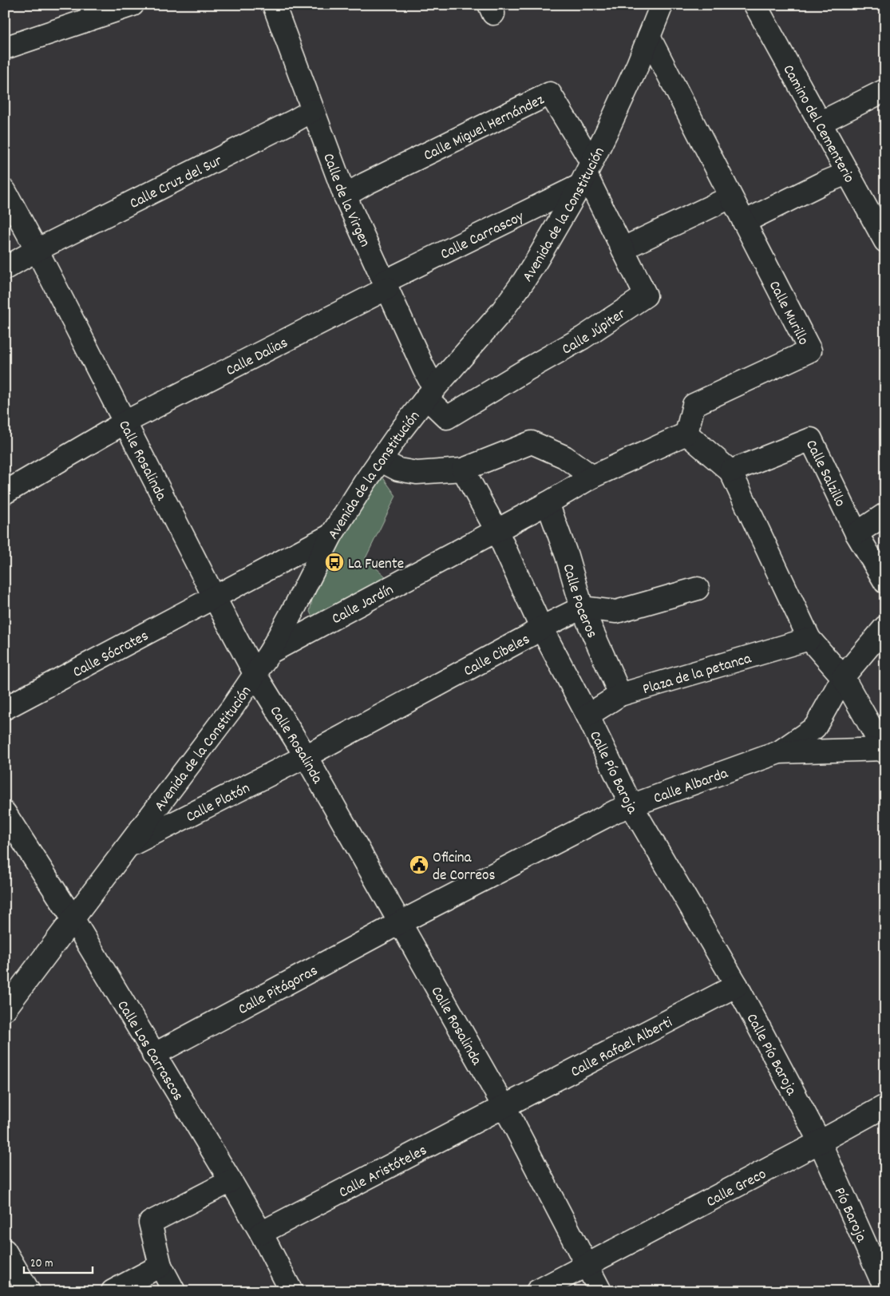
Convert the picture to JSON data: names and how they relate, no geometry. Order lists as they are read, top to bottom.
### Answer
{
  "streets": {
    "street": [
      "Camino del Cementerio",
      "Calle Miguel Hernández",
      "Calle Cruz del Sur",
      "Calle de la Virgen",
      "Avenida de la Constitución",
      "Calle Carrascoy",
      "Calle Murillo",
      "Calle Júpiter",
      "Calle Dalias",
      "Calle Rosalinda",
      "Calle Salzillo",
      "Calle Poceros",
      "Calle Jardín",
      "Calle Sócrates",
      "Calle Cibeles",
      "Plaza de la petanca",
      "Calle Pío Baroja",
      "Calle Albarda",
      "Calle Platón",
      "Calle Pitágoras",
      "Calle Rafael Alberti",
      "Calle Los Carrascos",
      "Calle Aristóteles",
      "Calle Greco",
      "Pío Baroja"
    ]
  },
  "crossings": [
    ["Calle Miguel Hernández", "Calle de la Virgen"],
    ["Calle Miguel Hernández", "Avenida de la Constitución"],
    ["Calle Miguel Hernández", "Calle Carrascoy"],
    ["Calle Miguel Hernández", "Calle Júpiter"],
    ["Calle Cruz del Sur", "Calle de la Virgen"],
    ["Calle Cruz del Sur", "Calle Rosalinda"],
    ["Calle de la Virgen", "Avenida de la Constitución"],
    ["Calle de la Virgen", "Calle Carrascoy"],
    ["Calle de la Virgen", "Calle Júpiter"],
    ["Calle de la Virgen", "Calle Dalias"],
    ["Avenida de la Constitución", "Calle Carrascoy"],
    ["Avenida de la Constitución", "Calle Murillo"],
    ["Avenida de la Constitución", "Calle Júpiter"],
    ["Avenida de la Constitución", "Calle Rosalinda"],
    ["Avenida de la Constitución", "Calle Jardín"],
    ["Avenida de la Constitución", "Calle Sócrates"],
    ["Avenida de la Constitución", "Calle Platón"],
    ["Avenida de la Constitución", "Calle Los Carrascos"],
    ["Calle Carrascoy", "Calle Júpiter"],
    ["Calle Carrascoy", "Calle Dalias"],
    ["Calle Dalias", "Calle Rosalinda"],
    ["Calle Rosalinda", "Calle Sócrates"],
    ["Calle Rosalinda", "Calle Cibeles"],
    ["Calle Rosalinda", "Calle Albarda"],
    ["Calle Rosalinda", "Calle Platón"],
    ["Calle Rosalinda", "Calle Pitágoras"],
    ["Calle Rosalinda", "Calle Rafael Alberti"],
    ["Calle Rosalinda", "Calle Aristóteles"],
    ["Calle Rosalinda", "Calle Greco"],
    ["Calle Poceros", "Calle Jardín"],
    ["Calle Poceros", "Calle Cibeles"],
    ["Calle Poceros", "Plaza de la petanca"],
    ["Calle Jardín", "Calle Pío Baroja"],
    ["Calle Cibeles", "Calle Pío Baroja"],
    ["Calle Cibeles", "Calle Platón"],
    ["Plaza de la petanca", "Calle Pío Baroja"],
    ["Calle Pío Baroja", "Calle Albarda"],
    ["Calle Pío Baroja", "Calle Rafael Alberti"],
    ["Calle Pío Baroja", "Calle Greco"],
    ["Calle Pío Baroja", "Pío Baroja"],
    ["Calle Albarda", "Calle Pitágoras"],
    ["Calle Pitágoras", "Calle Los Carrascos"],
    ["Calle Rafael Alberti", "Calle Aristóteles"],
    ["Calle Los Carrascos", "Calle Aristóteles"],
    ["Calle Greco", "Pío Baroja"]
  ],
  "places": {
    "bus stop": ["La Fuente"],
    "public building": ["Oficina de Correos"]
  },
  "scale_bar": "20 m"
}
